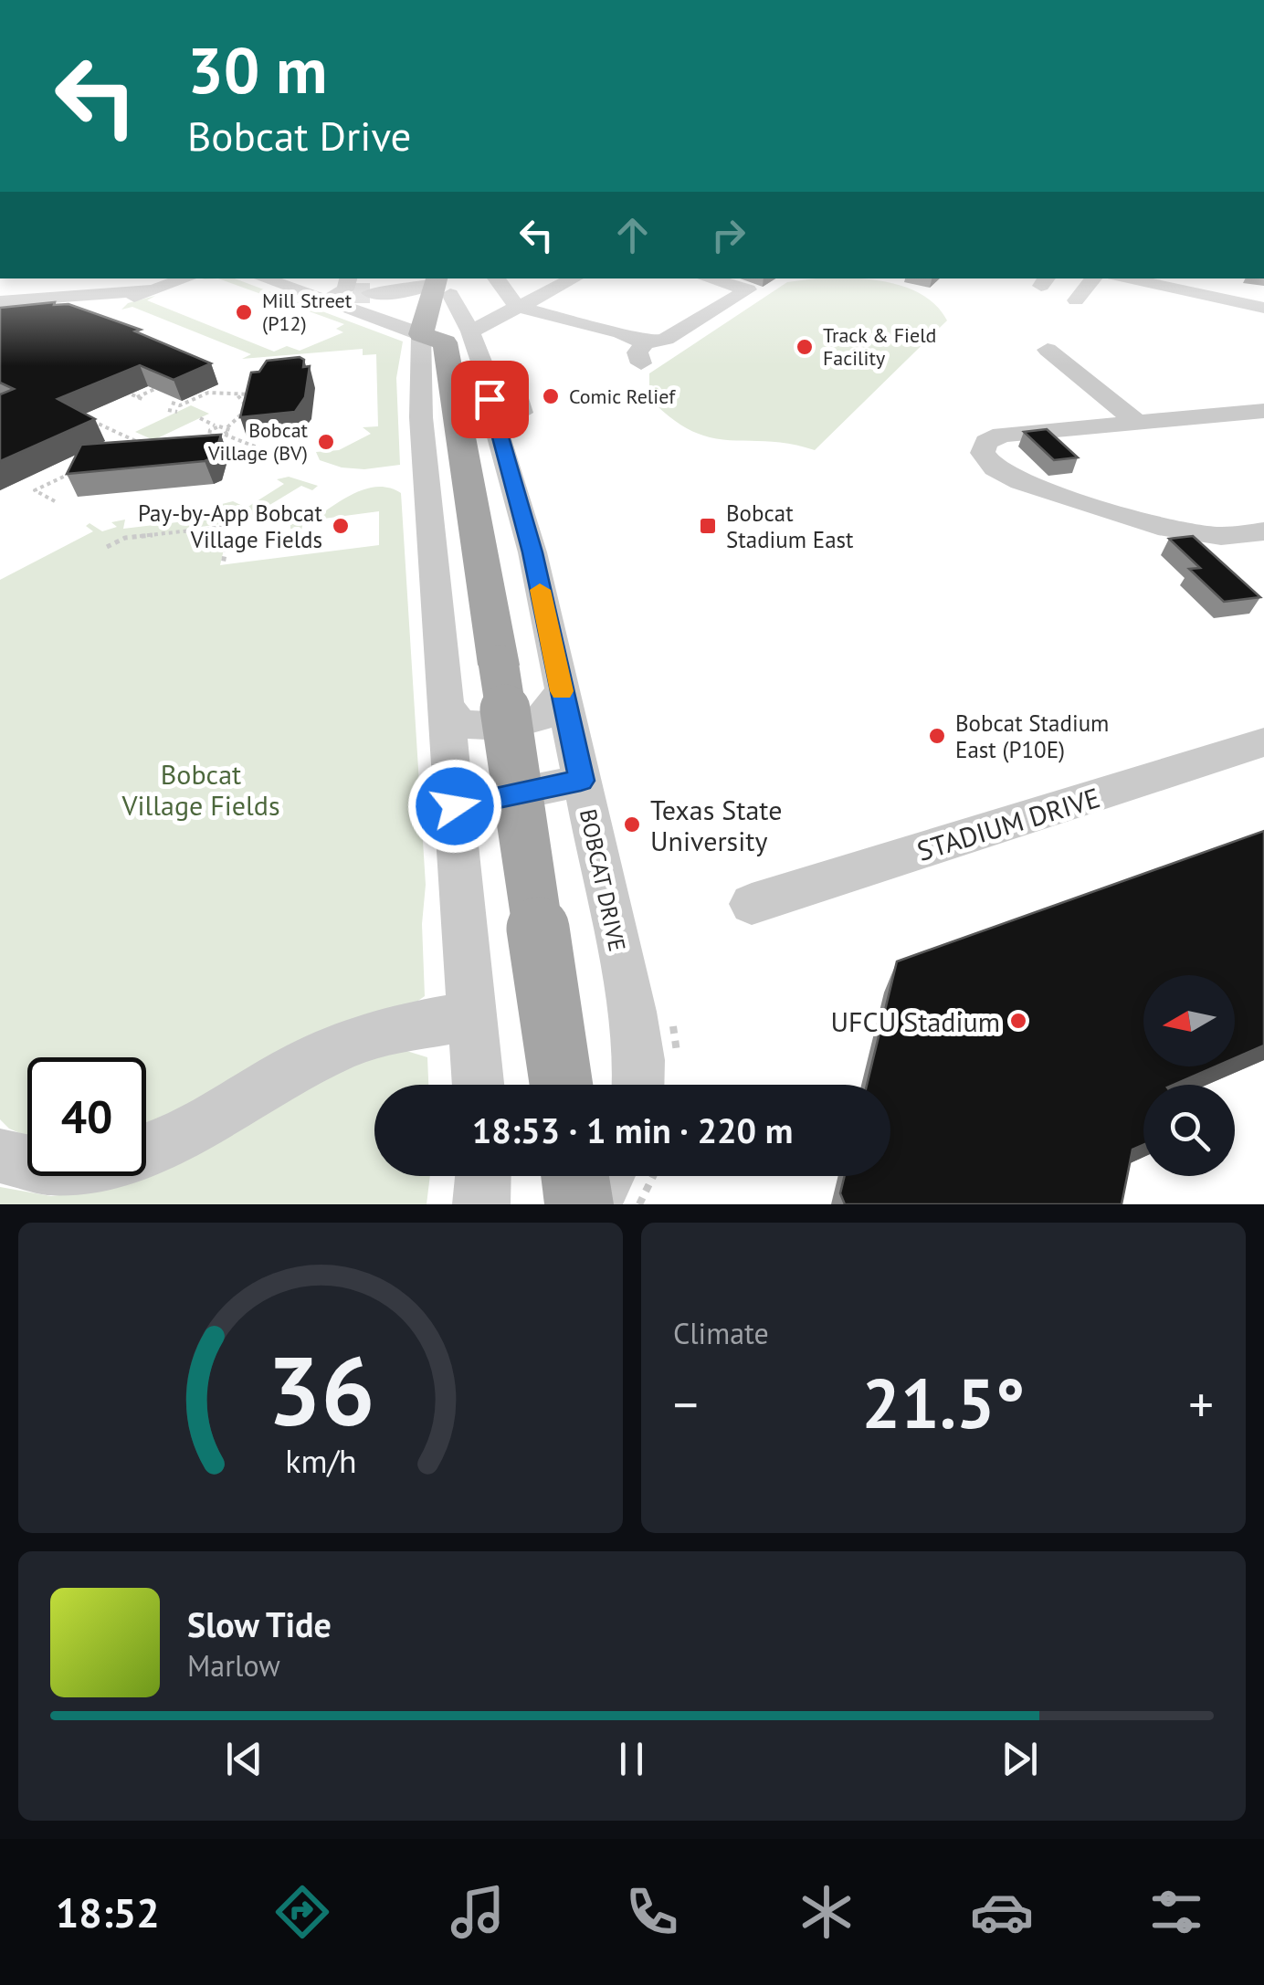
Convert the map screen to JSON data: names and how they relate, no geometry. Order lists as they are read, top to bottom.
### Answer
{
  "streets": {
    "street": ["STADIUM DRIVE", "BOBCAT DRIVE"]
  },
  "parks": ["Bobcat Village Fields"],
  "places": {
    "other": [
      "Mill Street (P12)",
      "Track & Field Facility",
      "Comic Relief",
      "Bobcat Village (BV)",
      "Pay-by-App Bobcat Village Fields",
      "Bobcat Stadium East (P10E)",
      "Texas State University",
      "UFCU Stadium"
    ],
    "transit": ["Bobcat Stadium East"]
  },
  "north": "left",
  "page": {
    "turn": ["30 m", "Bobcat Drive"],
    "limit": "40",
    "trip": "18:53 · 1 min · 220 m",
    "tile": "Climate",
    "heat": ["−", "21.5°", "+"],
    "song": ["Slow Tide", "Marlow"],
    "tabs": "18:52",
    "gauge": ["36", "km/h"]
  }
}
